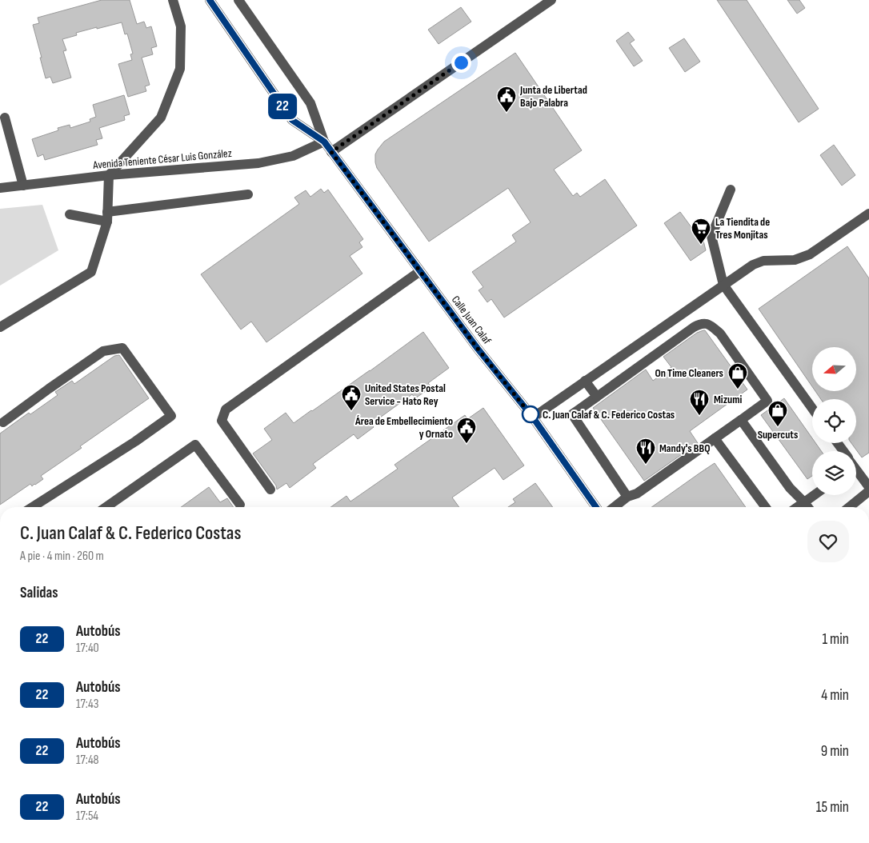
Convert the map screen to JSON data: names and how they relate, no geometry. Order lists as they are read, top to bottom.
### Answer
{
  "streets": {
    "street": ["Avenida Teniente César Luis González", "Calle Juan Calaf"]
  },
  "crossings": [
    ["Avenida Teniente César Luis González", "Calle Juan Calaf"]
  ],
  "places": {
    "public building": ["Junta de Libertad Bajo Palabra", "United States Postal Service - Hato Rey", "Área de Embellecimiento y Ornato"],
    "supermarket": ["La Tiendita de Tres Monjitas"],
    "shop": ["On Time Cleaners", "Supercuts"],
    "other": ["C. Juan Calaf & C. Federico Costas"],
    "restaurant": ["Mizumi", "Mandy's BBQ"]
  },
  "lines": ["bus line 22"],
  "north": "left",
  "page": {
    "on_map": "22",
    "heading": [
      ["C. Juan Calaf & C. Federico Costas", "A pie · 4 min · 260 m"],
      "Salidas"
    ],
    "list": [
      {
        "mark": "22",
        "name": "Autobús",
        "note": "17:40",
        "value": "1 min"
      },
      {
        "mark": "22",
        "name": "Autobús",
        "note": "17:43",
        "value": "4 min"
      },
      {
        "mark": "22",
        "name": "Autobús",
        "note": "17:48",
        "value": "9 min"
      },
      {
        "mark": "22",
        "name": "Autobús",
        "note": "17:54",
        "value": "15 min"
      }
    ]
  }
}
